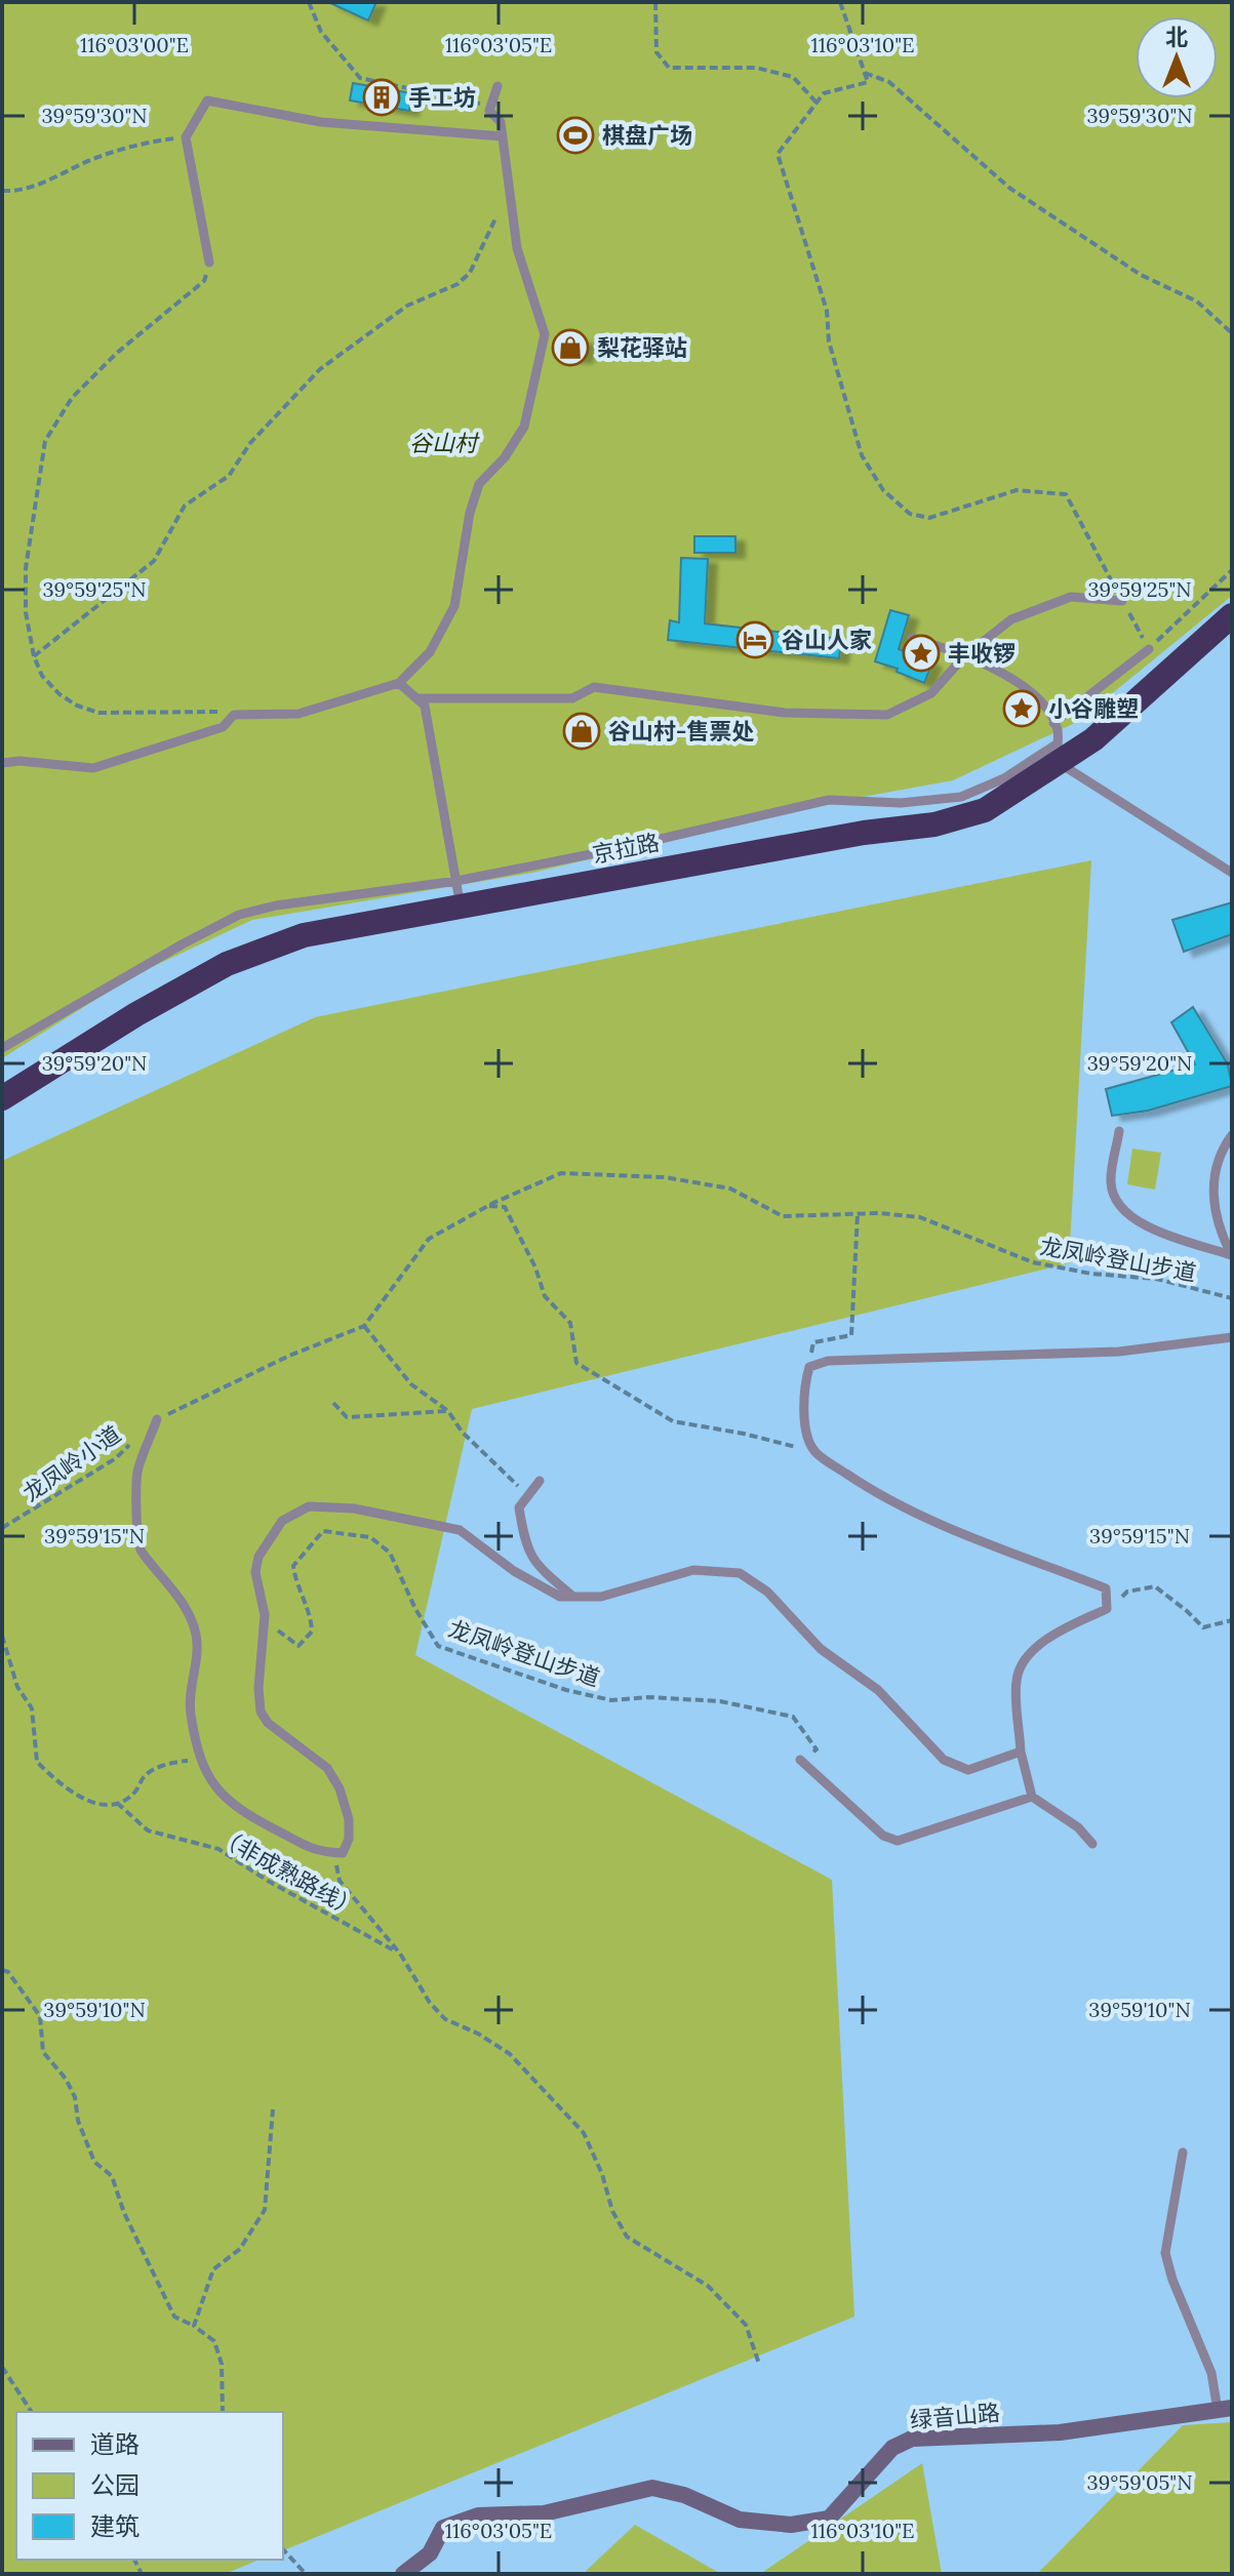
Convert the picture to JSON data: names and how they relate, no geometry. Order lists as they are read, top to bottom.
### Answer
{
  "streets": {
    "highway": ["京拉路"],
    "street": ["绿音山路"],
    "path": ["龙凤岭登山步道", "龙凤岭小道", "（非成熟路线）"]
  },
  "parks": ["谷山村"],
  "places": {
    "building": ["手工坊"],
    "sports": ["棋盘广场"],
    "shop": ["梨花驿站", "谷山村-售票处"],
    "hotel": ["谷山人家"],
    "place": ["丰收锣", "小谷雕塑"]
  },
  "legend": ["道路", "公园", "建筑"],
  "north": "top",
  "coordinates": [
    "116°03'00\"E",
    "116°03'05\"E",
    "116°03'10\"E",
    "39°59'30\"N",
    "39°59'25\"N",
    "39°59'20\"N",
    "39°59'15\"N",
    "39°59'10\"N",
    "39°59'05\"N"
  ]
}
